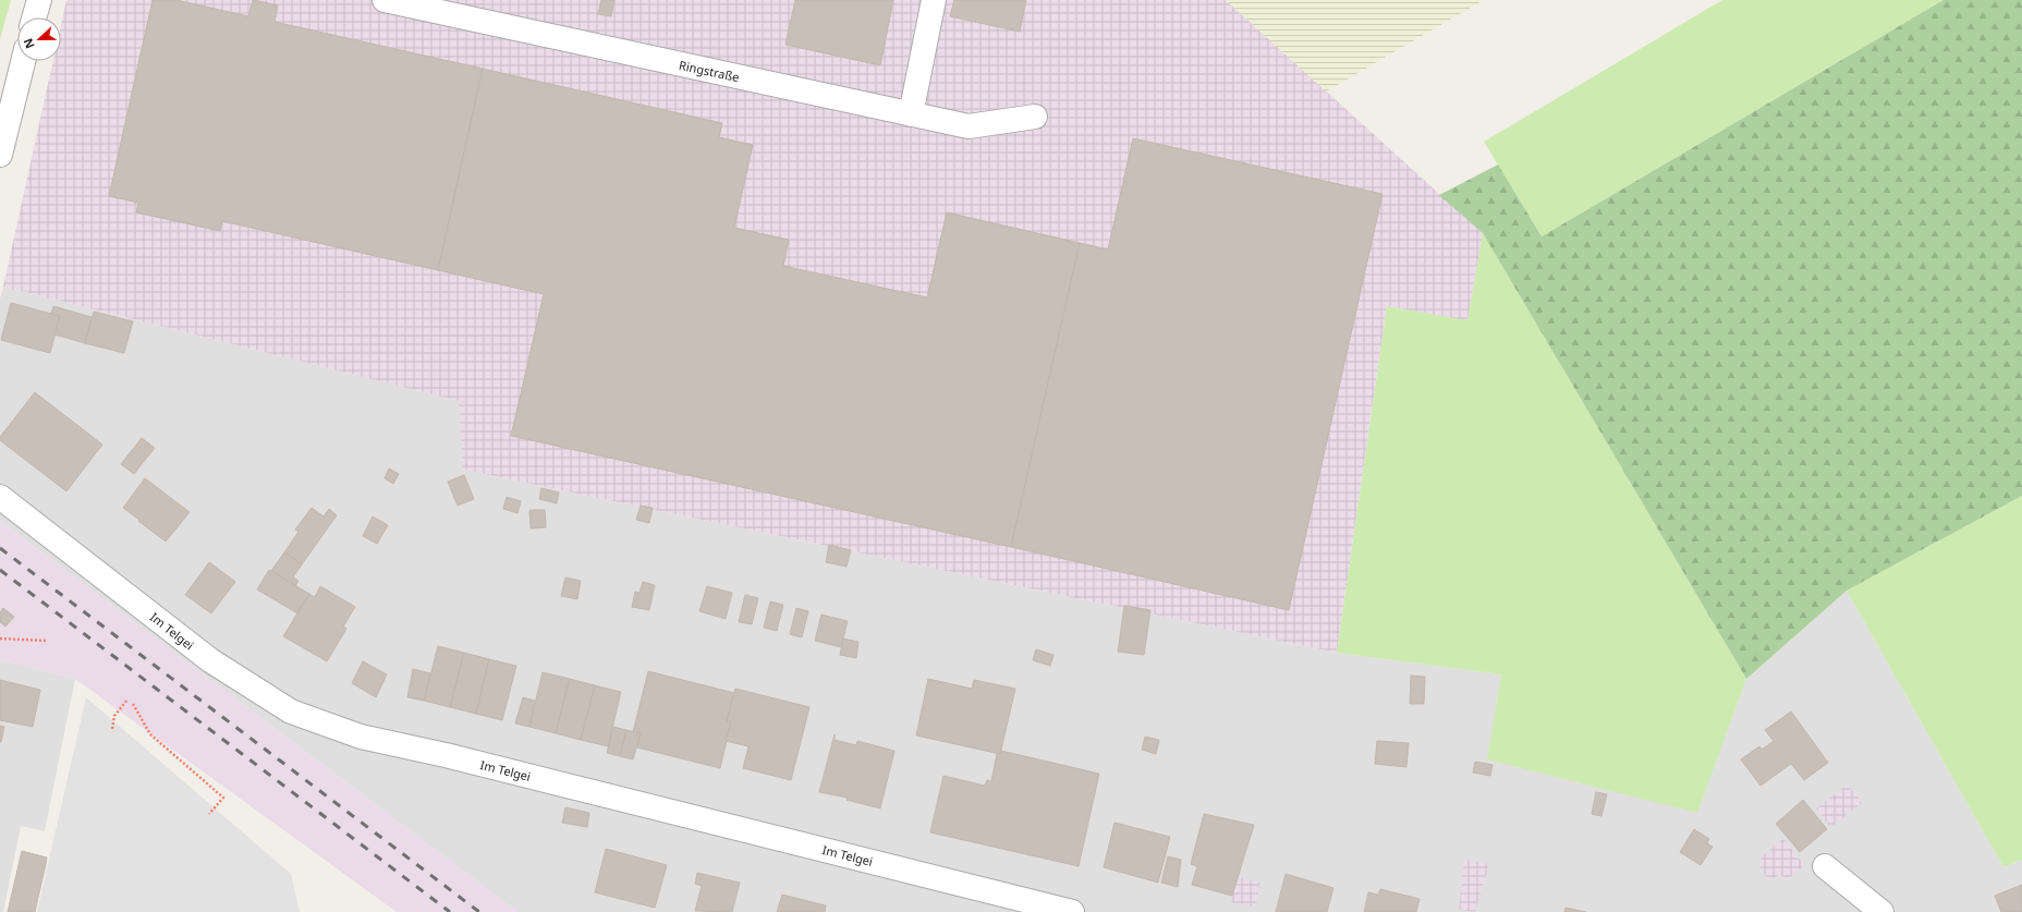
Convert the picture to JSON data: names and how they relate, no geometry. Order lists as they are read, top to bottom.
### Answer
{
  "streets": {
    "street": ["Ringstraße", "Im Telgei"]
  },
  "north": "left"
}
